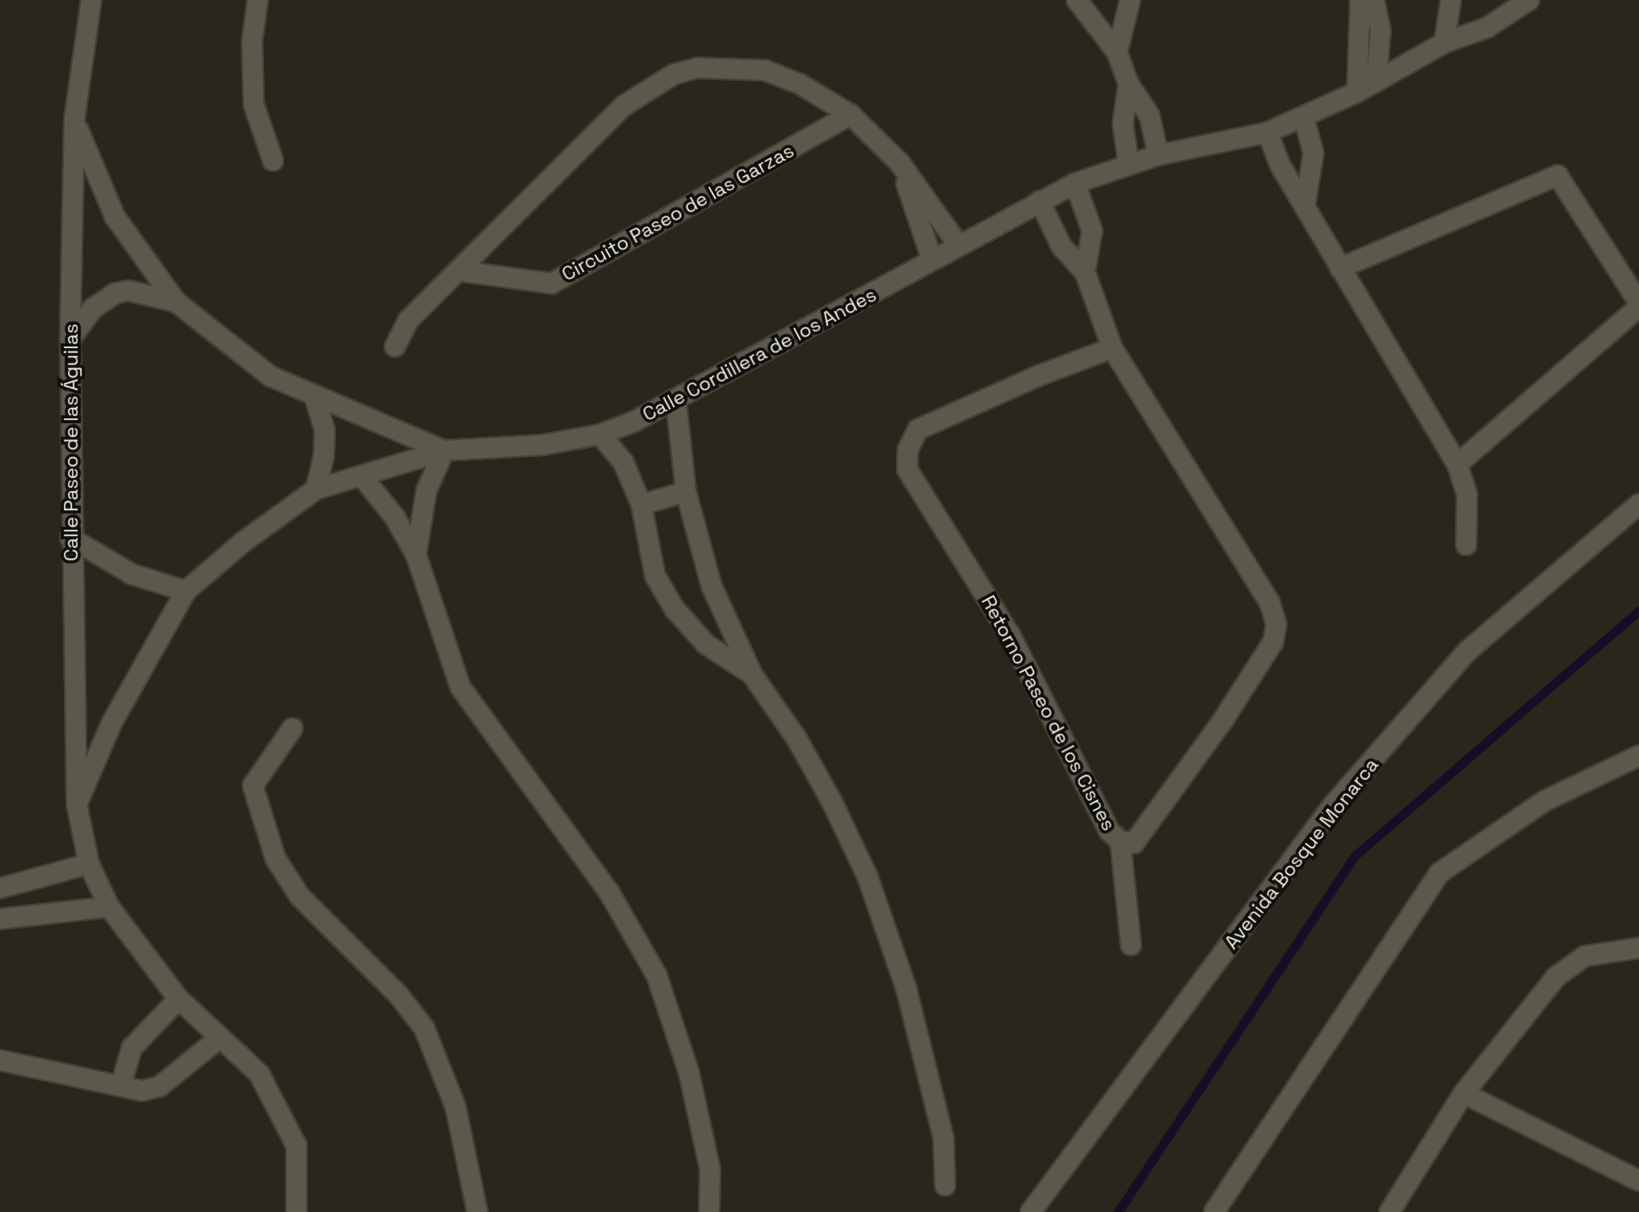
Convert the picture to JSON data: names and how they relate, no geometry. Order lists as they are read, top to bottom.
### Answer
{
  "streets": {
    "street": [
      "Circuito Paseo de las Garzas",
      "Calle Cordillera de los Andes",
      "Calle Paseo de las Águilas",
      "Retorno Paseo de los Cisnes",
      "Avenida Bosque Monarca"
    ]
  },
  "crossings": [
    ["Calle Cordillera de los Andes", "Calle Paseo de las Águilas"],
    ["Calle Cordillera de los Andes", "Retorno Paseo de los Cisnes"]
  ]
}
